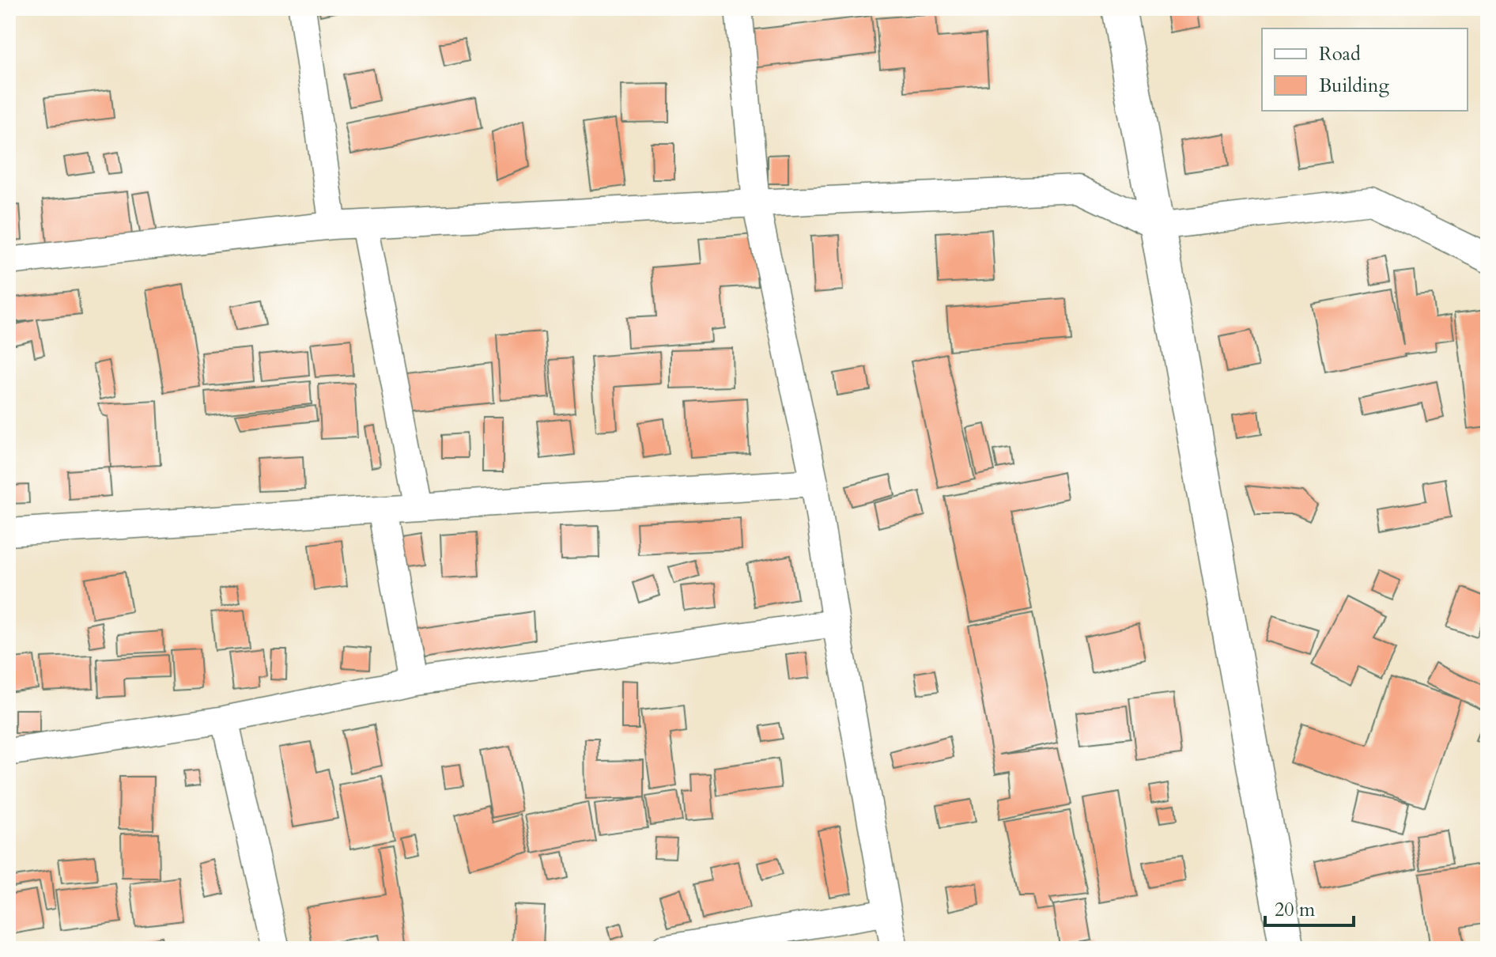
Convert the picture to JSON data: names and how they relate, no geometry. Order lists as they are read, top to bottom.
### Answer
{
  "legend": ["Road", "Building"],
  "scale_bar": "20 m"
}
